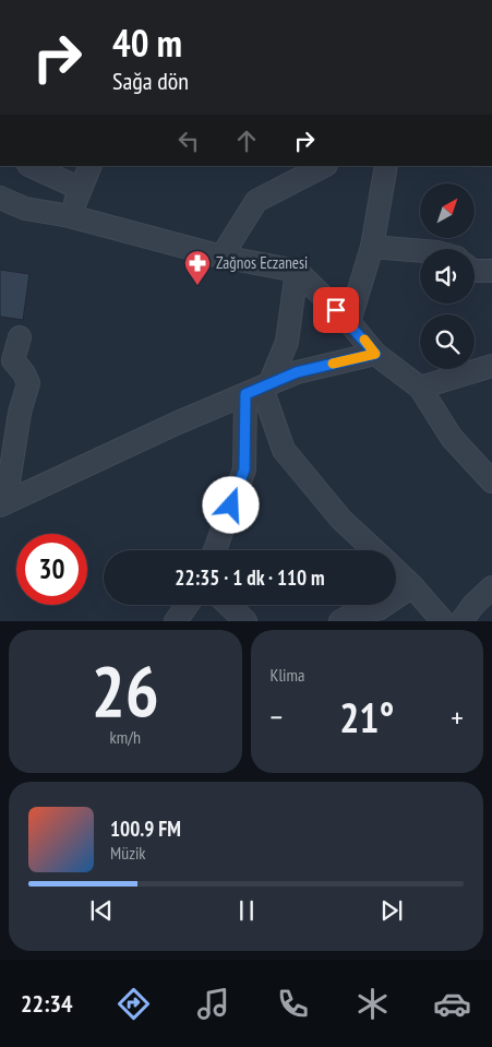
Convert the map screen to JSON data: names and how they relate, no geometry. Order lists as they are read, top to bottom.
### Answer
{
  "places": {
    "pharmacy": ["Zağnos Eczanesi"]
  },
  "north": "top right",
  "page": {
    "turn": ["40 m", "Sağa dön"],
    "limit": "30",
    "trip": "22:35 · 1 dk · 110 m",
    "tile": [
      ["26", "km/h"],
      "Klima"
    ],
    "heat": ["−", "21°", "+"],
    "song": ["100.9 FM", "Müzik"],
    "tabs": "22:34"
  }
}
